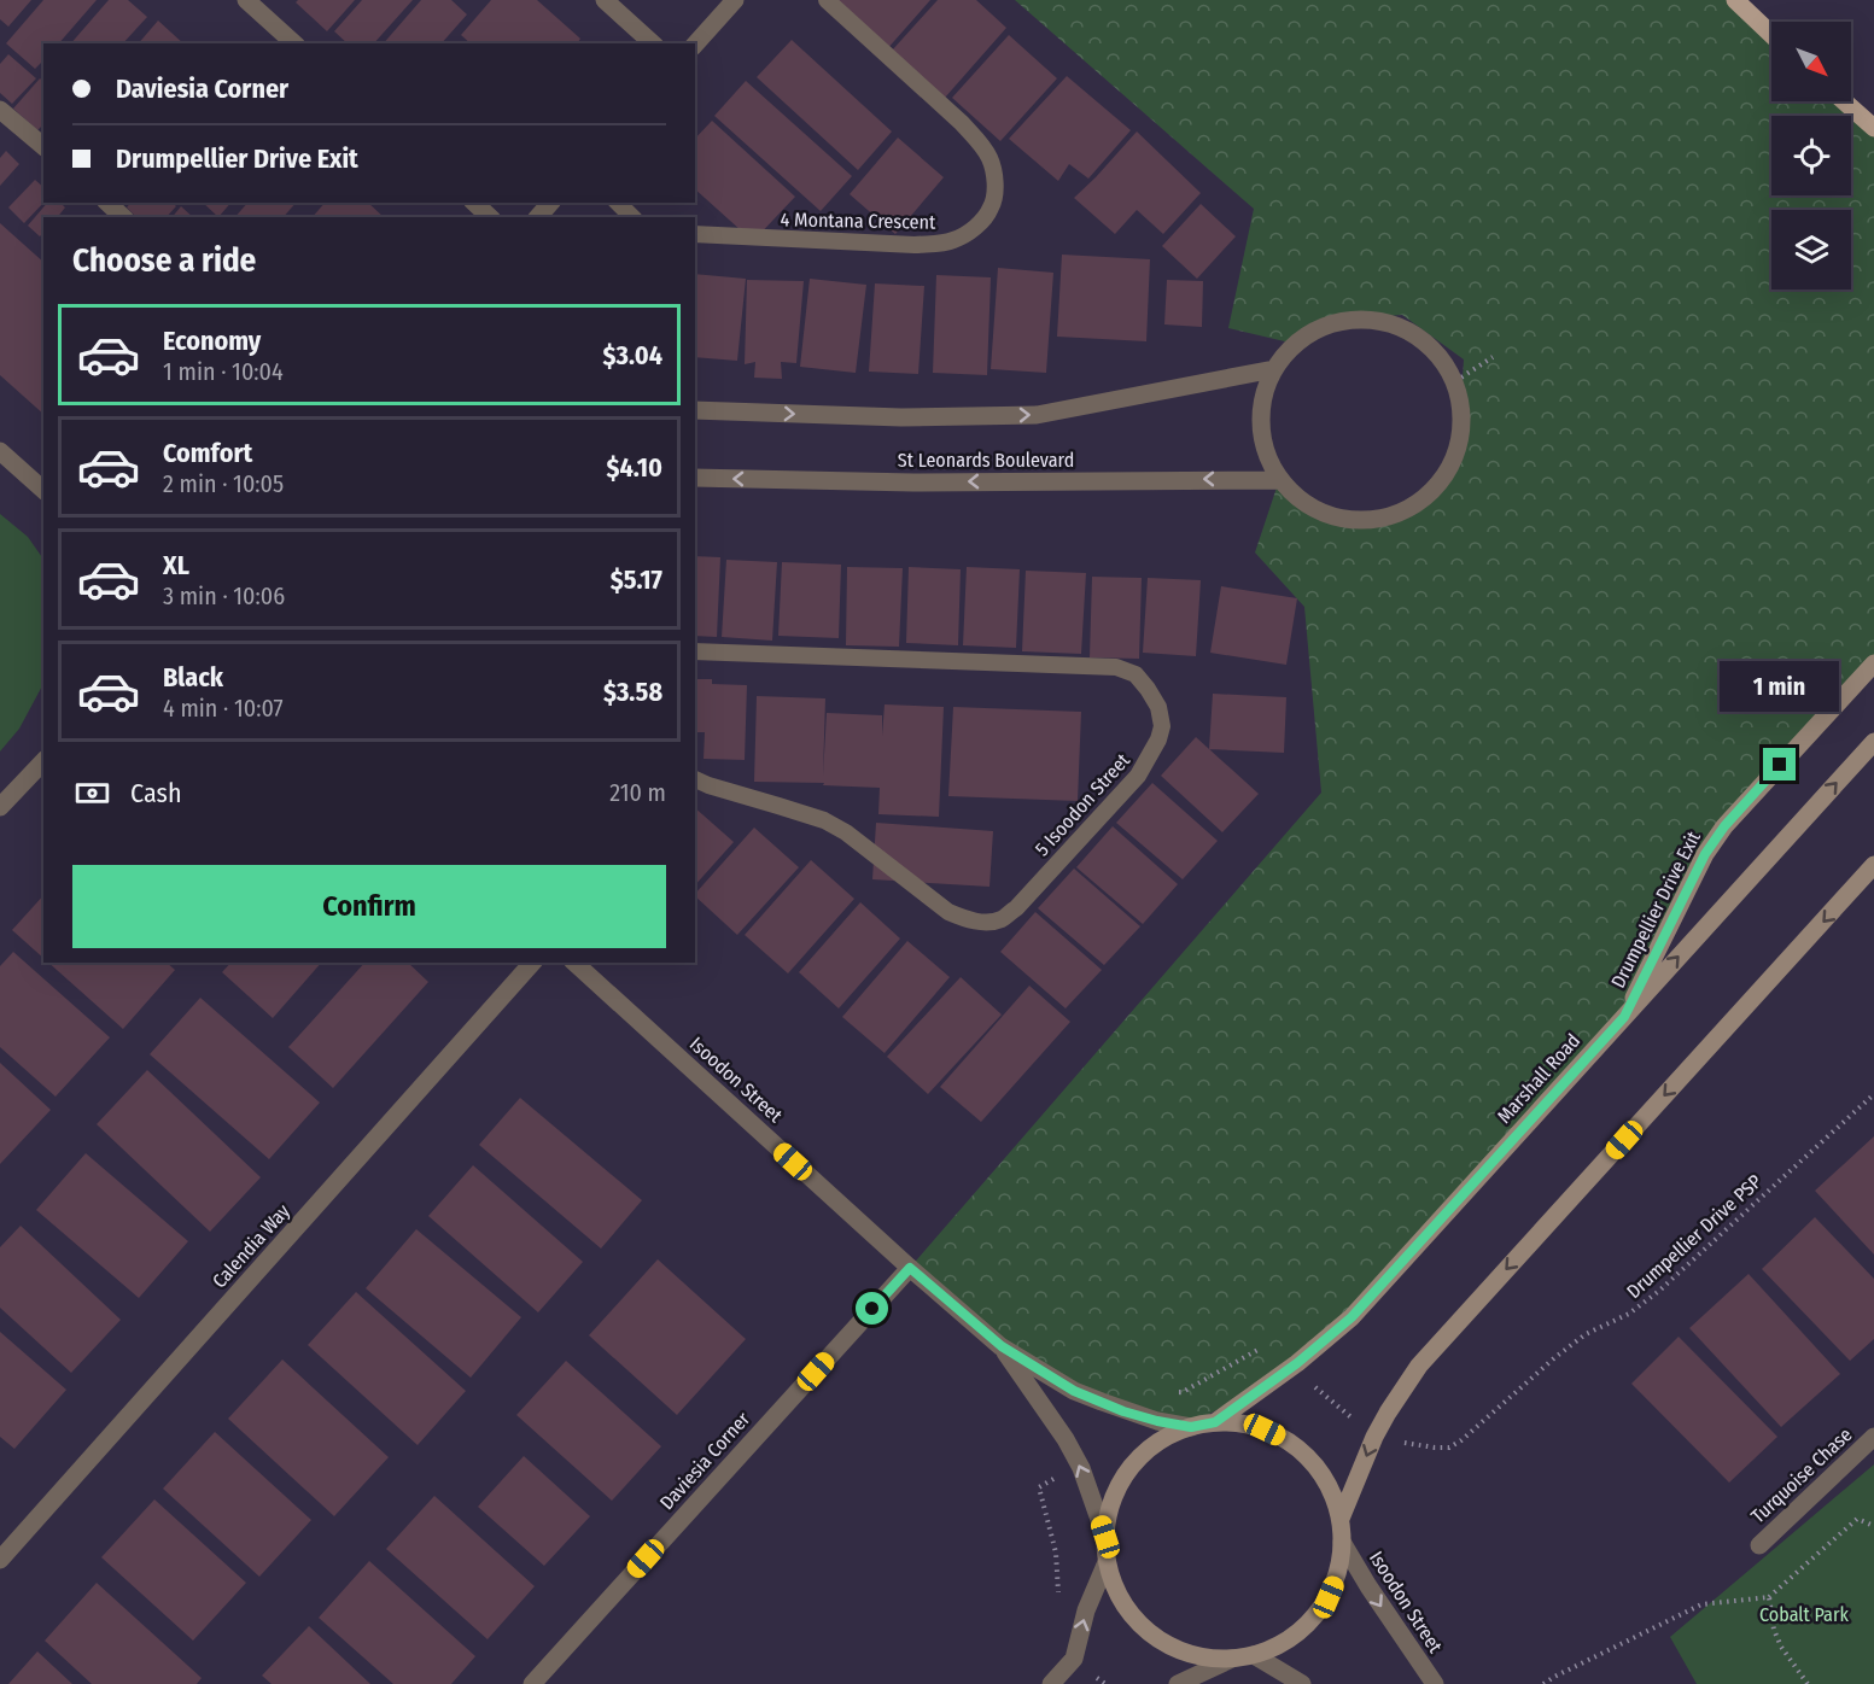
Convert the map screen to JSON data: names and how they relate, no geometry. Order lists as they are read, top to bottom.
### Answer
{
  "streets": {
    "main road": ["Drumpellier Drive Exit", "Marshall Road"],
    "street": [
      "St Leonards Boulevard",
      "Isoodon Street",
      "Calendia Way",
      "Daviesia Corner",
      "Turquoise Chase"
    ],
    "lane": ["4 Montana Crescent", "5 Isoodon Street"],
    "path": ["Drumpellier Drive PSP"]
  },
  "crossings": [
    ["Drumpellier Drive Exit", "Marshall Road"],
    ["Marshall Road", "Isoodon Street"],
    ["Isoodon Street", "Daviesia Corner"]
  ],
  "parks": ["Cobalt Park"],
  "north": "bottom right",
  "page": {
    "banner": ["Daviesia Corner", "Drumpellier Drive Exit"],
    "heading": "Choose a ride",
    "list": [
      {
        "name": "Economy",
        "note": "1 min · 10:04",
        "value": "$3.04"
      },
      {
        "name": "Comfort",
        "note": "2 min · 10:05",
        "value": "$4.10"
      },
      {
        "name": "XL",
        "note": "3 min · 10:06",
        "value": "$5.17"
      },
      {
        "name": "Black",
        "note": "4 min · 10:07",
        "value": "$3.58"
      }
    ],
    "bubble": "1 min",
    "pay": ["Cash", "210 m"],
    "buttons": "Confirm"
  }
}
